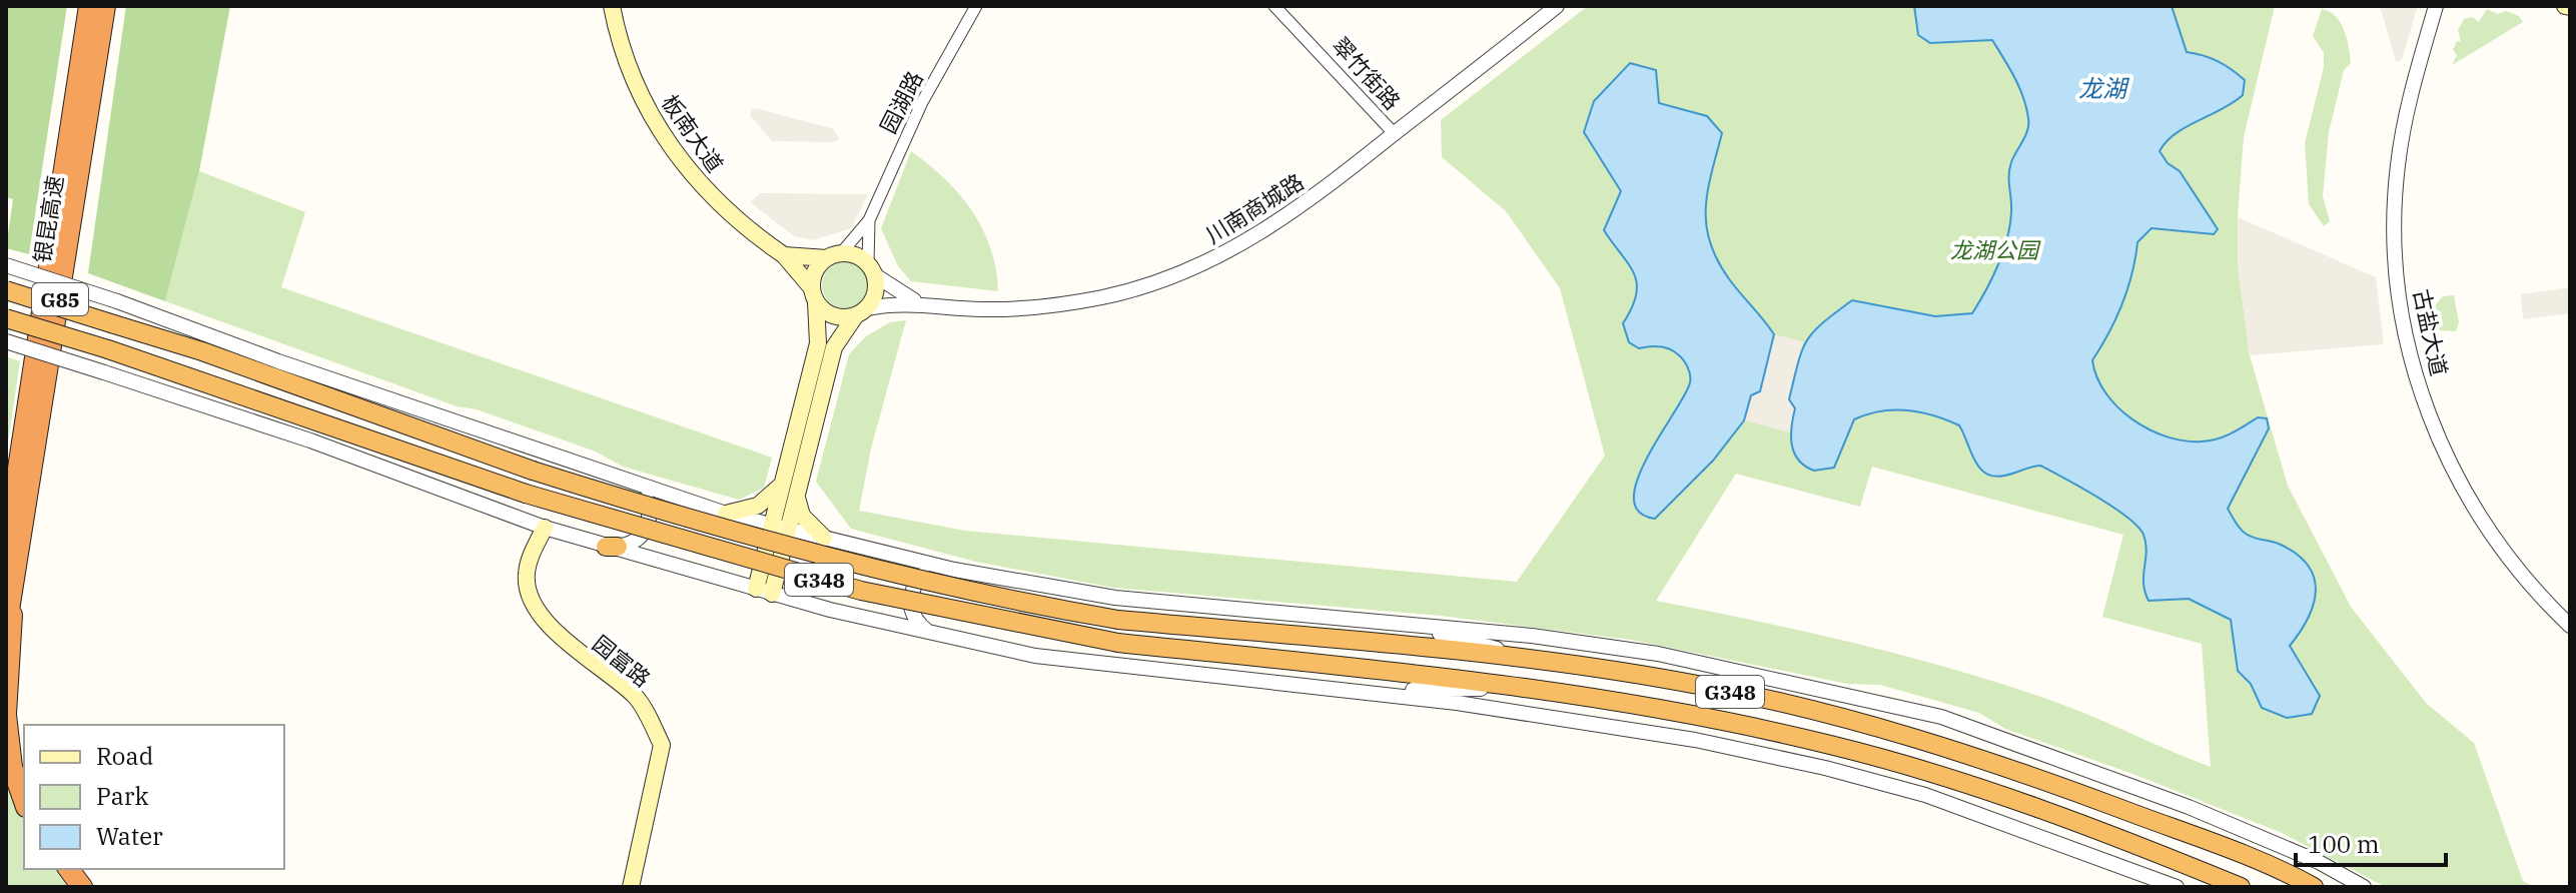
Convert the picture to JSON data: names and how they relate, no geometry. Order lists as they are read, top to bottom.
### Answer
{
  "streets": {
    "highway": ["银昆高速", "G85", "G348"],
    "main road": ["板南大道", "园富路"],
    "street": [
      "翠竹街路",
      "园湖路",
      "川南商城路",
      "古盐大道"
    ]
  },
  "crossings": [
    ["翠竹街路", "川南商城路"]
  ],
  "water": ["龙湖"],
  "parks": ["龙湖公园"],
  "legend": ["Road", "Park", "Water"],
  "scale_bar": "100 m"
}
